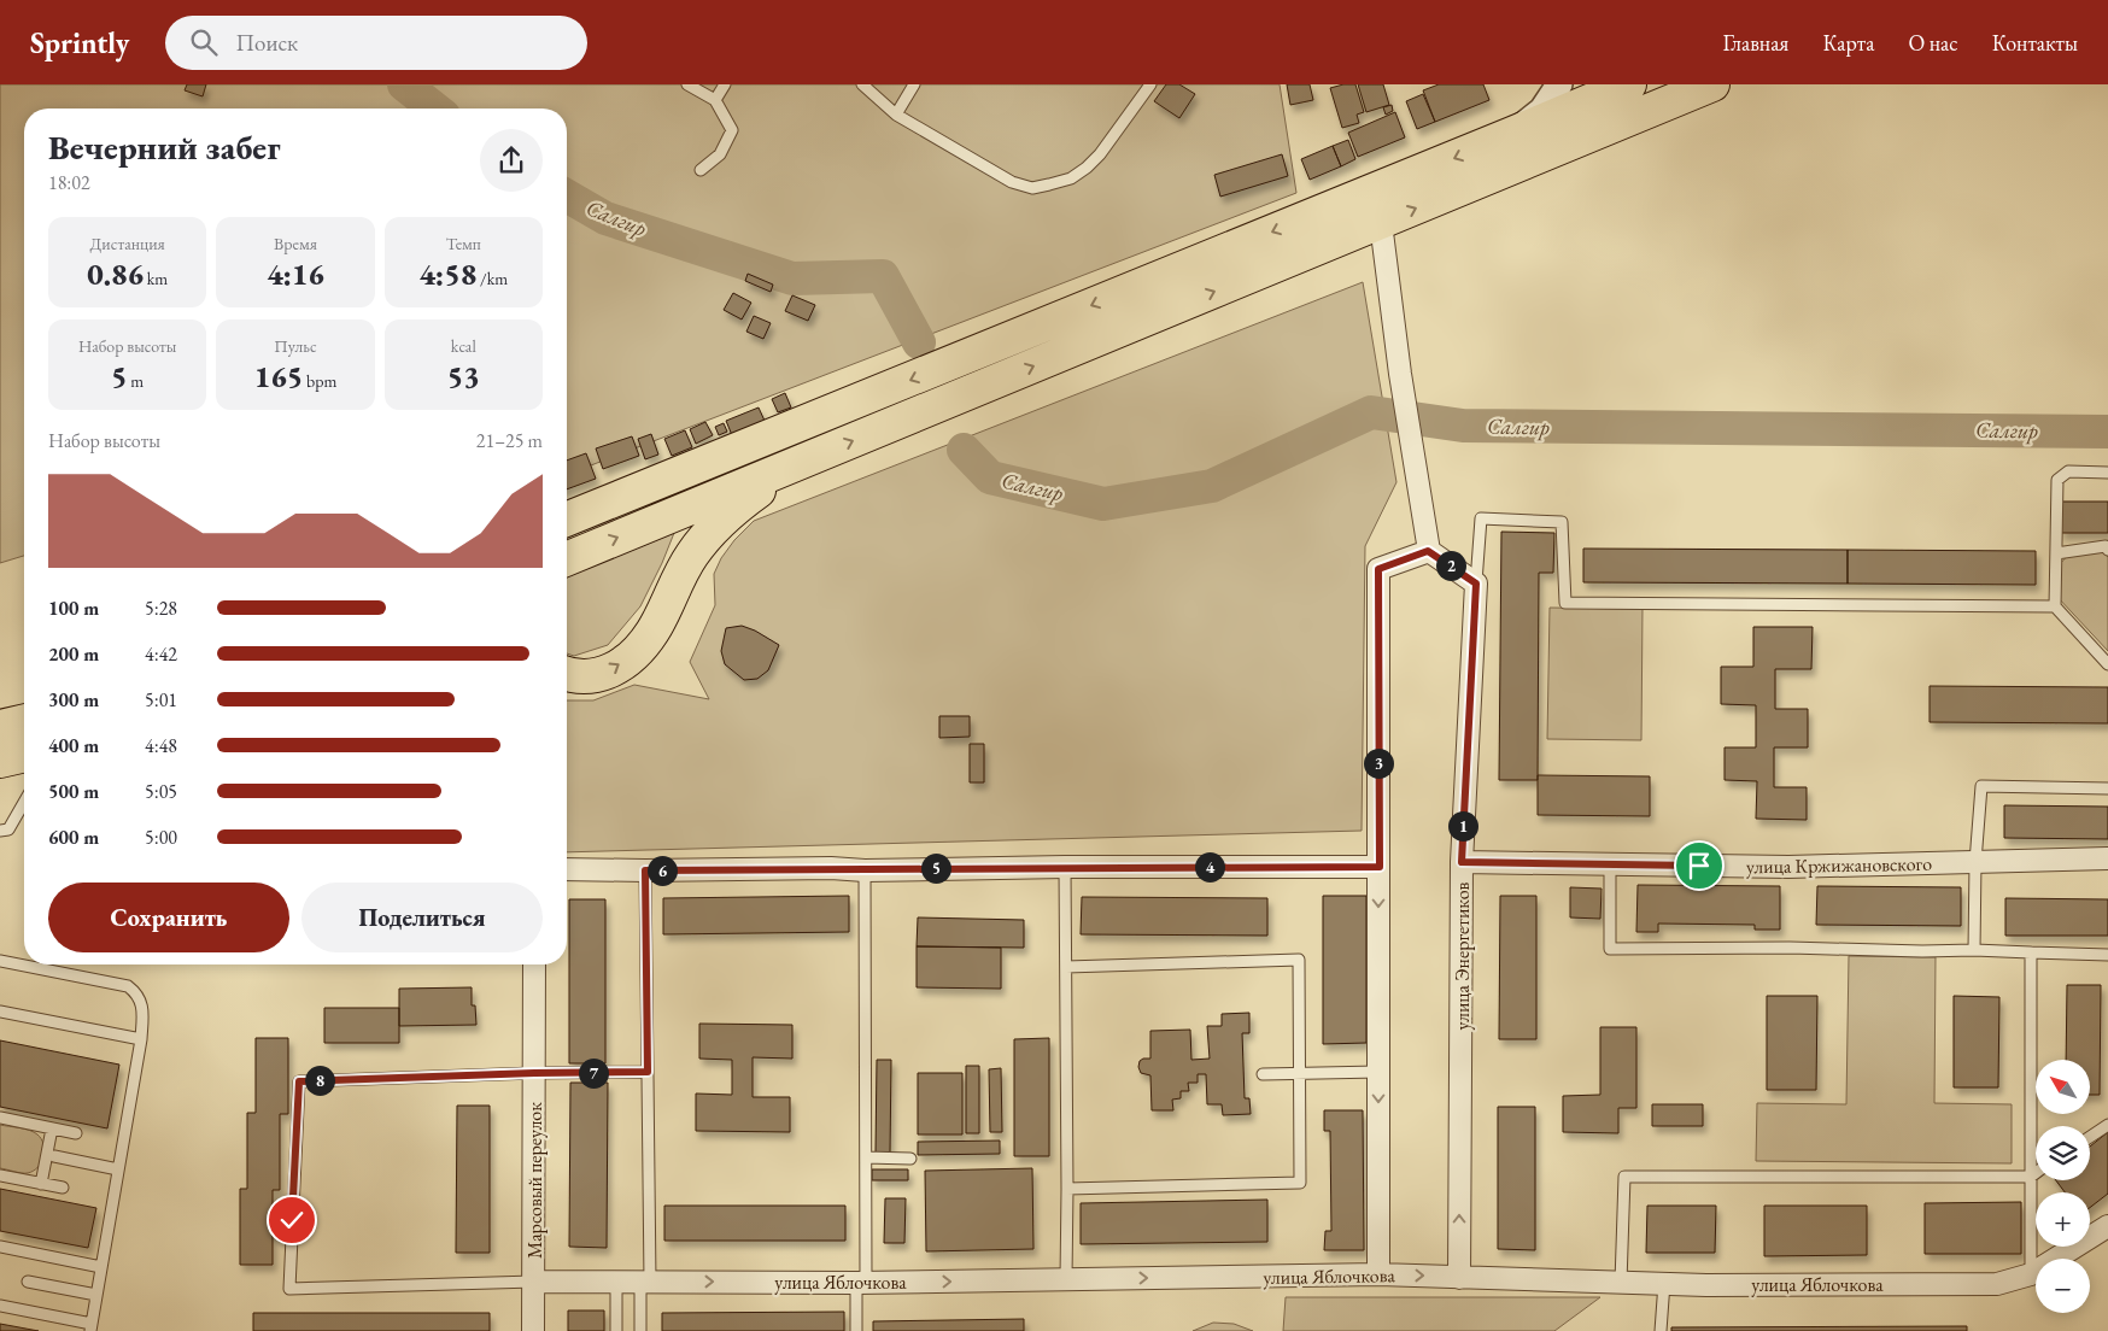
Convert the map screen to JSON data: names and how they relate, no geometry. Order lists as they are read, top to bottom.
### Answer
{
  "streets": {
    "street": [
      "улица Кржижановского",
      "улица Энергетиков",
      "Марсовый переулок",
      "улица Яблочкова"
    ]
  },
  "crossings": [
    ["улица Кржижановского", "улица Энергетиков"],
    ["улица Энергетиков", "улица Яблочкова"],
    ["Марсовый переулок", "улица Яблочкова"]
  ],
  "one_way": ["улица Яблочкова"],
  "water": ["Салгир"],
  "north": "top left",
  "page": {
    "header": "Sprintly",
    "search": "Поиск",
    "nav": [
      "Главная",
      "Карта",
      "О нас",
      "Контакты"
    ],
    "heading": ["Вечерний забег", "18:02"],
    "stats": [
      ["Дистанция", "0.86 km"],
      ["Время", "4:16"],
      ["Темп", "4:58 /km"],
      ["Набор высоты", "5 m"],
      ["Пульс", "165 bpm"],
      ["kcal", "53"]
    ],
    "chart": ["Набор высоты", "21–25 m"],
    "pins": [
      "2",
      "3",
      "1",
      "4",
      "5",
      "6",
      "7",
      "8"
    ],
    "list": [
      {
        "name": "100 m",
        "note": "5:28"
      },
      {
        "name": "200 m",
        "note": "4:42"
      },
      {
        "name": "300 m",
        "note": "5:01"
      },
      {
        "name": "400 m",
        "note": "4:48"
      },
      {
        "name": "500 m",
        "note": "5:05"
      },
      {
        "name": "600 m",
        "note": "5:00"
      }
    ],
    "buttons": ["Сохранить", "Поделиться"],
    "map_buttons": ["+", "−"]
  }
}
